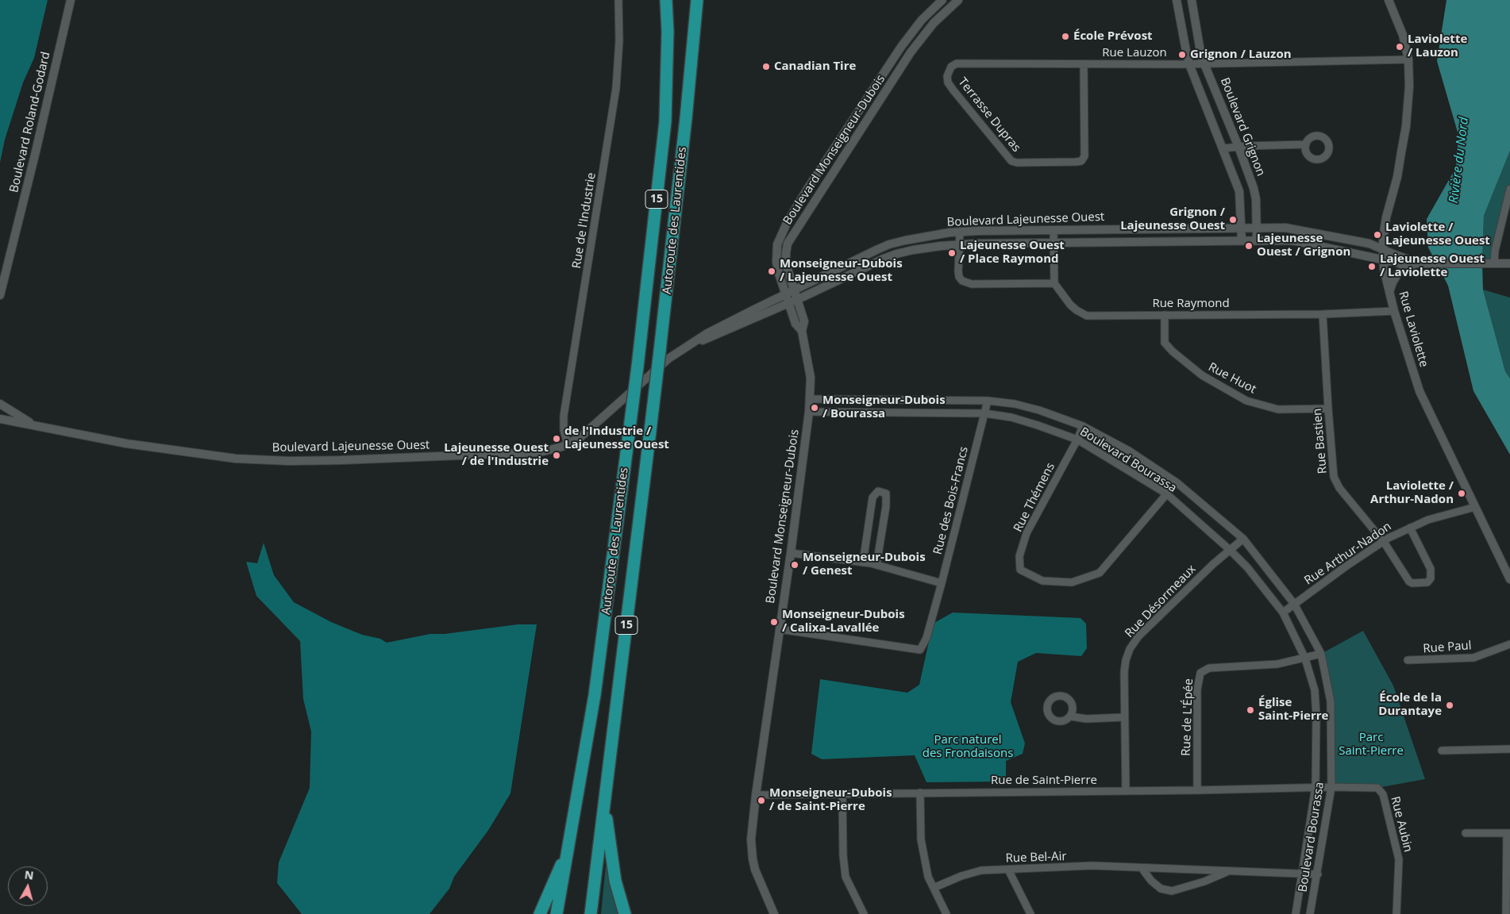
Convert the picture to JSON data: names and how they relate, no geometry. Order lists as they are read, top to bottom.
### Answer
{
  "streets": {
    "highway": ["15", "Autoroute des Laurentides"],
    "street": [
      "Rue Lauzon",
      "Terrasse Dupras",
      "Boulevard Roland-Godard",
      "Boulevard Grignon",
      "Boulevard Monseigneur-Dubois",
      "Boulevard Lajeunesse Ouest",
      "Rue de l'Industrie",
      "Rue Raymond",
      "Rue Laviolette",
      "Rue Huot",
      "Rue Bastien",
      "Boulevard Bourassa",
      "Rue Thémens",
      "Rue des Bois-Francs",
      "Rue Arthur-Nadon",
      "Rue Désormeaux",
      "Rue Paul",
      "Rue de L'Épée",
      "Rue de Saint-Pierre",
      "Rue Aubin",
      "Rue Bel-Air"
    ]
  },
  "crossings": [
    ["Rue Lauzon", "Terrasse Dupras"],
    ["Rue Lauzon", "Boulevard Grignon"],
    ["Rue Lauzon", "Rue Laviolette"],
    ["Boulevard Grignon", "Boulevard Lajeunesse Ouest"],
    ["Boulevard Monseigneur-Dubois", "Boulevard Lajeunesse Ouest"],
    ["Boulevard Monseigneur-Dubois", "Boulevard Bourassa"],
    ["Boulevard Monseigneur-Dubois", "Rue des Bois-Francs"],
    ["Boulevard Monseigneur-Dubois", "Rue de Saint-Pierre"],
    ["Boulevard Lajeunesse Ouest", "Rue de l'Industrie"],
    ["Boulevard Lajeunesse Ouest", "Rue Laviolette"],
    ["Rue Raymond", "Rue Laviolette"],
    ["Rue Raymond", "Rue Huot"],
    ["Rue Raymond", "Rue Bastien"],
    ["Rue Laviolette", "Rue Arthur-Nadon"],
    ["Rue Huot", "Rue Bastien"],
    ["Rue Bastien", "Rue Arthur-Nadon"],
    ["Boulevard Bourassa", "Rue Thémens"],
    ["Boulevard Bourassa", "Rue des Bois-Francs"],
    ["Boulevard Bourassa", "Rue Arthur-Nadon"],
    ["Boulevard Bourassa", "Rue Désormeaux"],
    ["Boulevard Bourassa", "Rue de L'Épée"],
    ["Boulevard Bourassa", "Rue de Saint-Pierre"],
    ["Boulevard Bourassa", "Rue Aubin"],
    ["Boulevard Bourassa", "Rue Bel-Air"],
    ["Rue Désormeaux", "Rue de Saint-Pierre"],
    ["Rue de L'Épée", "Rue de Saint-Pierre"],
    ["Rue de Saint-Pierre", "Rue Aubin"]
  ],
  "water": ["Rivière du Nord"],
  "parks": ["Parc Saint-Pierre", "Parc naturel des Frondaisons"],
  "places": [
    "École Prévost",
    "Laviolette / Lauzon",
    "Grignon / Lauzon",
    "Canadian Tire",
    "Grignon / Lajeunesse Ouest",
    "Laviolette / Lajeunesse Ouest",
    "Lajeunesse Ouest / Grignon",
    "Lajeunesse Ouest / Place Raymond",
    "Lajeunesse Ouest / Laviolette",
    "Monseigneur-Dubois / Lajeunesse Ouest",
    "Monseigneur-Dubois / Bourassa",
    "de l'Industrie / Lajeunesse Ouest",
    "Lajeunesse Ouest / de l'Industrie",
    "Laviolette / Arthur-Nadon",
    "Monseigneur-Dubois / Genest",
    "Monseigneur-Dubois / Calixa-Lavallée",
    "École de la Durantaye",
    "Église Saint-Pierre",
    "Monseigneur-Dubois / de Saint-Pierre"
  ],
  "north": "top"
}
